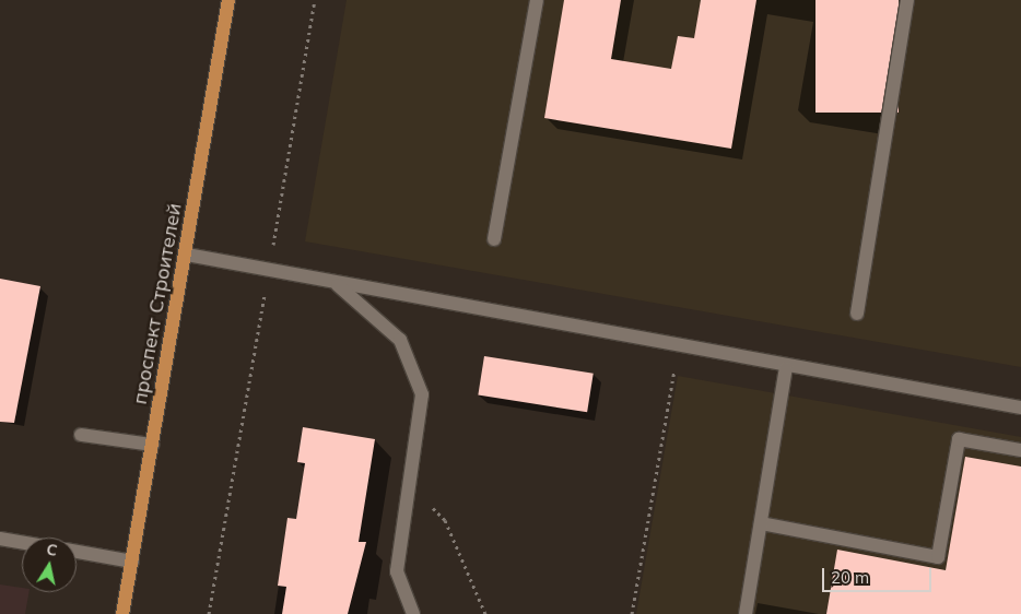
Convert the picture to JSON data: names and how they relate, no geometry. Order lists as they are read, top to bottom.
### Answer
{
  "streets": {
    "main road": ["проспект Строителей"]
  },
  "scale_bar": "20 m",
  "north": "top"
}
